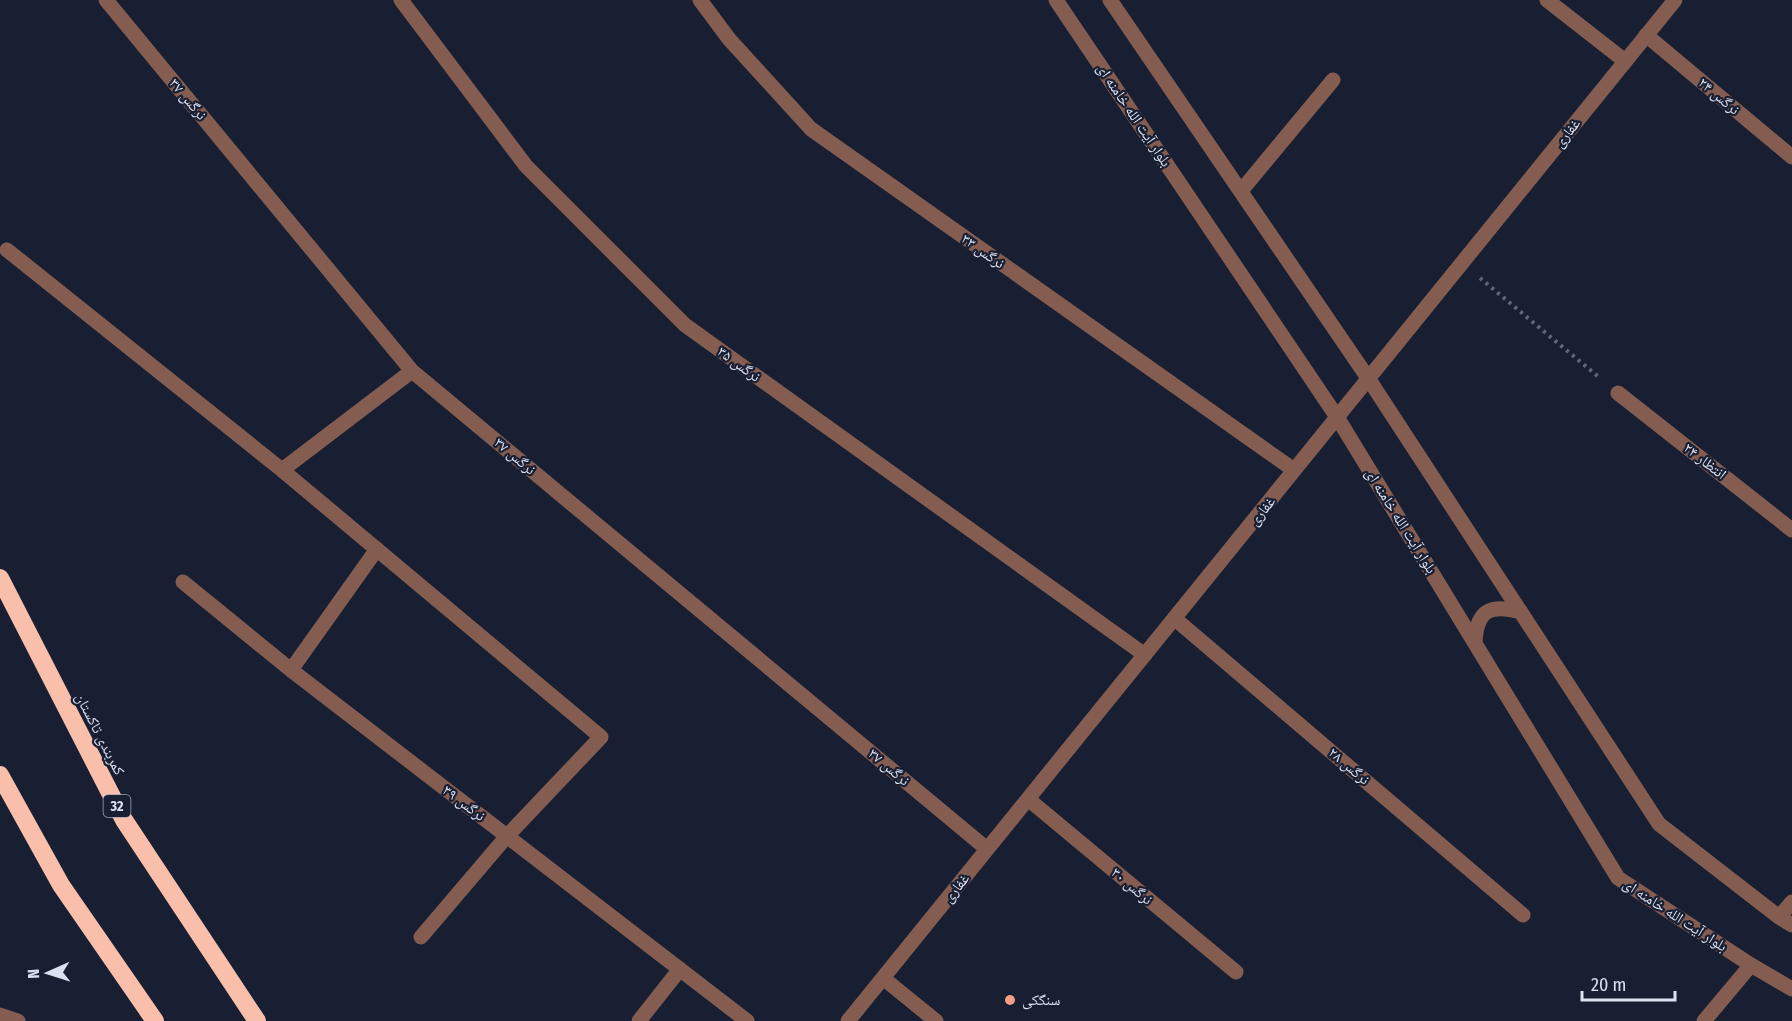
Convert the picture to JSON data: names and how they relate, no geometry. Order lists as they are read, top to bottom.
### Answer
{
  "streets": {
    "highway": ["کمربندی تاکستان", "32"],
    "street": [
      "نرگس ۲۴",
      "نرگس ۳۷",
      "بلوار آیت الله خامنه ای",
      "غفاری",
      "نرگس ۳۳",
      "نرگس ۳۵",
      "انتظار ۲۴",
      "نرگس ۲۸",
      "نرگس ۳۹",
      "نرگس ۳۰"
    ]
  },
  "crossings": [
    ["نرگس ۲۴", "غفاری"],
    ["نرگس ۳۷", "غفاری"],
    ["بلوار آیت الله خامنه ای", "غفاری"],
    ["غفاری", "نرگس ۳۳"],
    ["غفاری", "نرگس ۳۵"],
    ["غفاری", "نرگس ۲۸"],
    ["غفاری", "نرگس ۳۰"]
  ],
  "places": ["سنگکی"],
  "scale_bar": "20 m",
  "north": "left"
}
